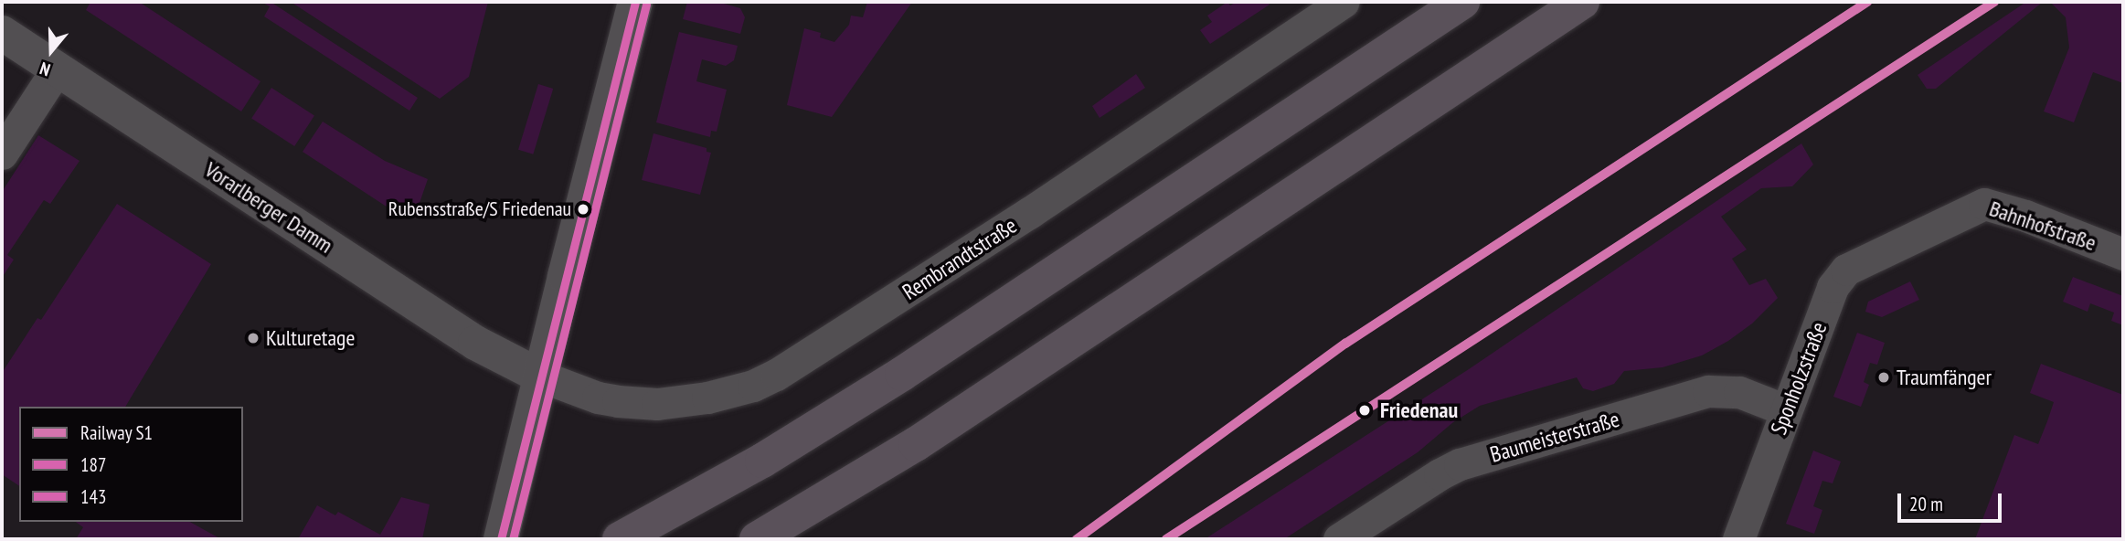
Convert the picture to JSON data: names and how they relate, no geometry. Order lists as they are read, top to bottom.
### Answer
{
  "streets": {
    "street": [
      "Vorarlberger Damm",
      "Bahnhofstraße",
      "Rembrandtstraße",
      "Sponholzstraße",
      "Baumeisterstraße"
    ]
  },
  "crossings": [
    ["Vorarlberger Damm", "Rembrandtstraße"],
    ["Bahnhofstraße", "Sponholzstraße"],
    ["Sponholzstraße", "Baumeisterstraße"]
  ],
  "places": [
    "Rubensstraße/S Friedenau",
    "Kulturetage",
    "Traumfänger",
    "Friedenau"
  ],
  "lines": ["rail line S1", "transit line 187", "transit line 143"],
  "legend": ["Railway S1", "187", "143"],
  "scale_bar": "20 m",
  "north": "bottom"
}
